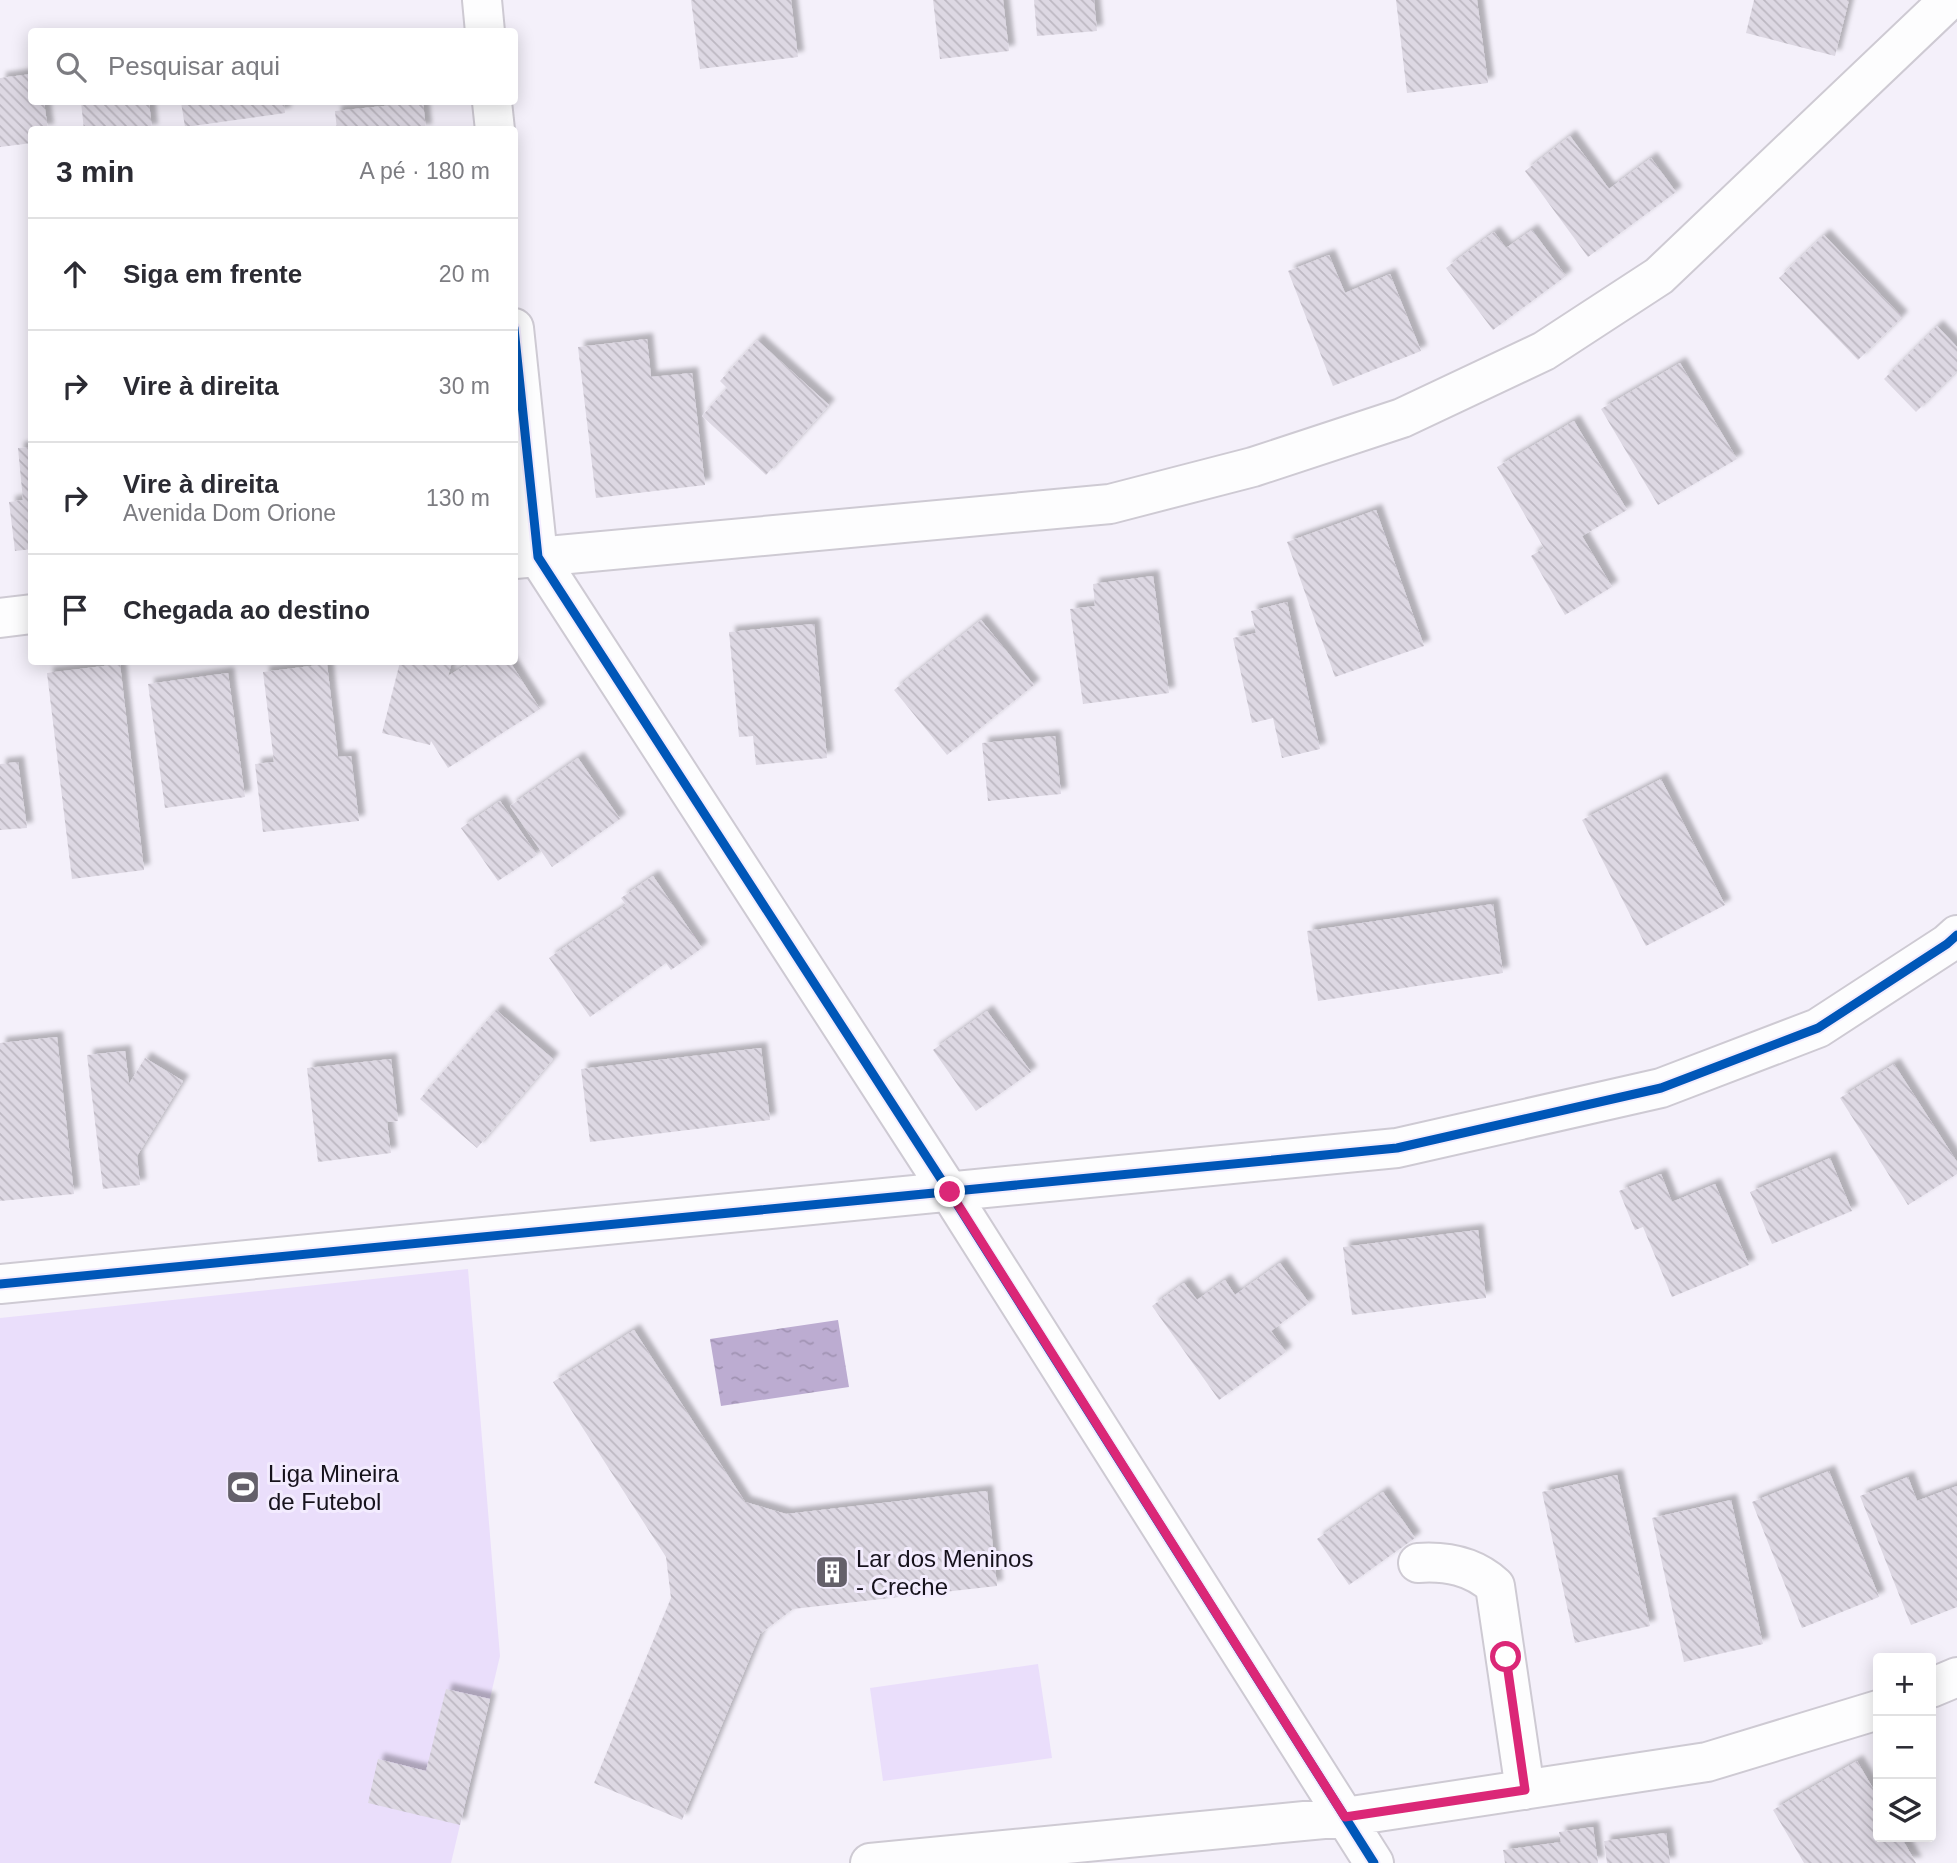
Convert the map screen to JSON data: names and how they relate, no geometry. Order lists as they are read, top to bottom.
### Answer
{
  "places": {
    "sports": ["Liga Mineira de Futebol"],
    "building": ["Lar dos Meninos - Creche"]
  },
  "page": {
    "search": "Pesquisar aqui",
    "heading": ["3 min", "A pé · 180 m"],
    "list": [
      ["Siga em frente", "20 m"],
      ["Vire à direita", "30 m"],
      ["Vire à direita", "Avenida Dom Orione", "130 m"],
      "Chegada ao destino"
    ],
    "map_buttons": ["+", "−"]
  }
}
